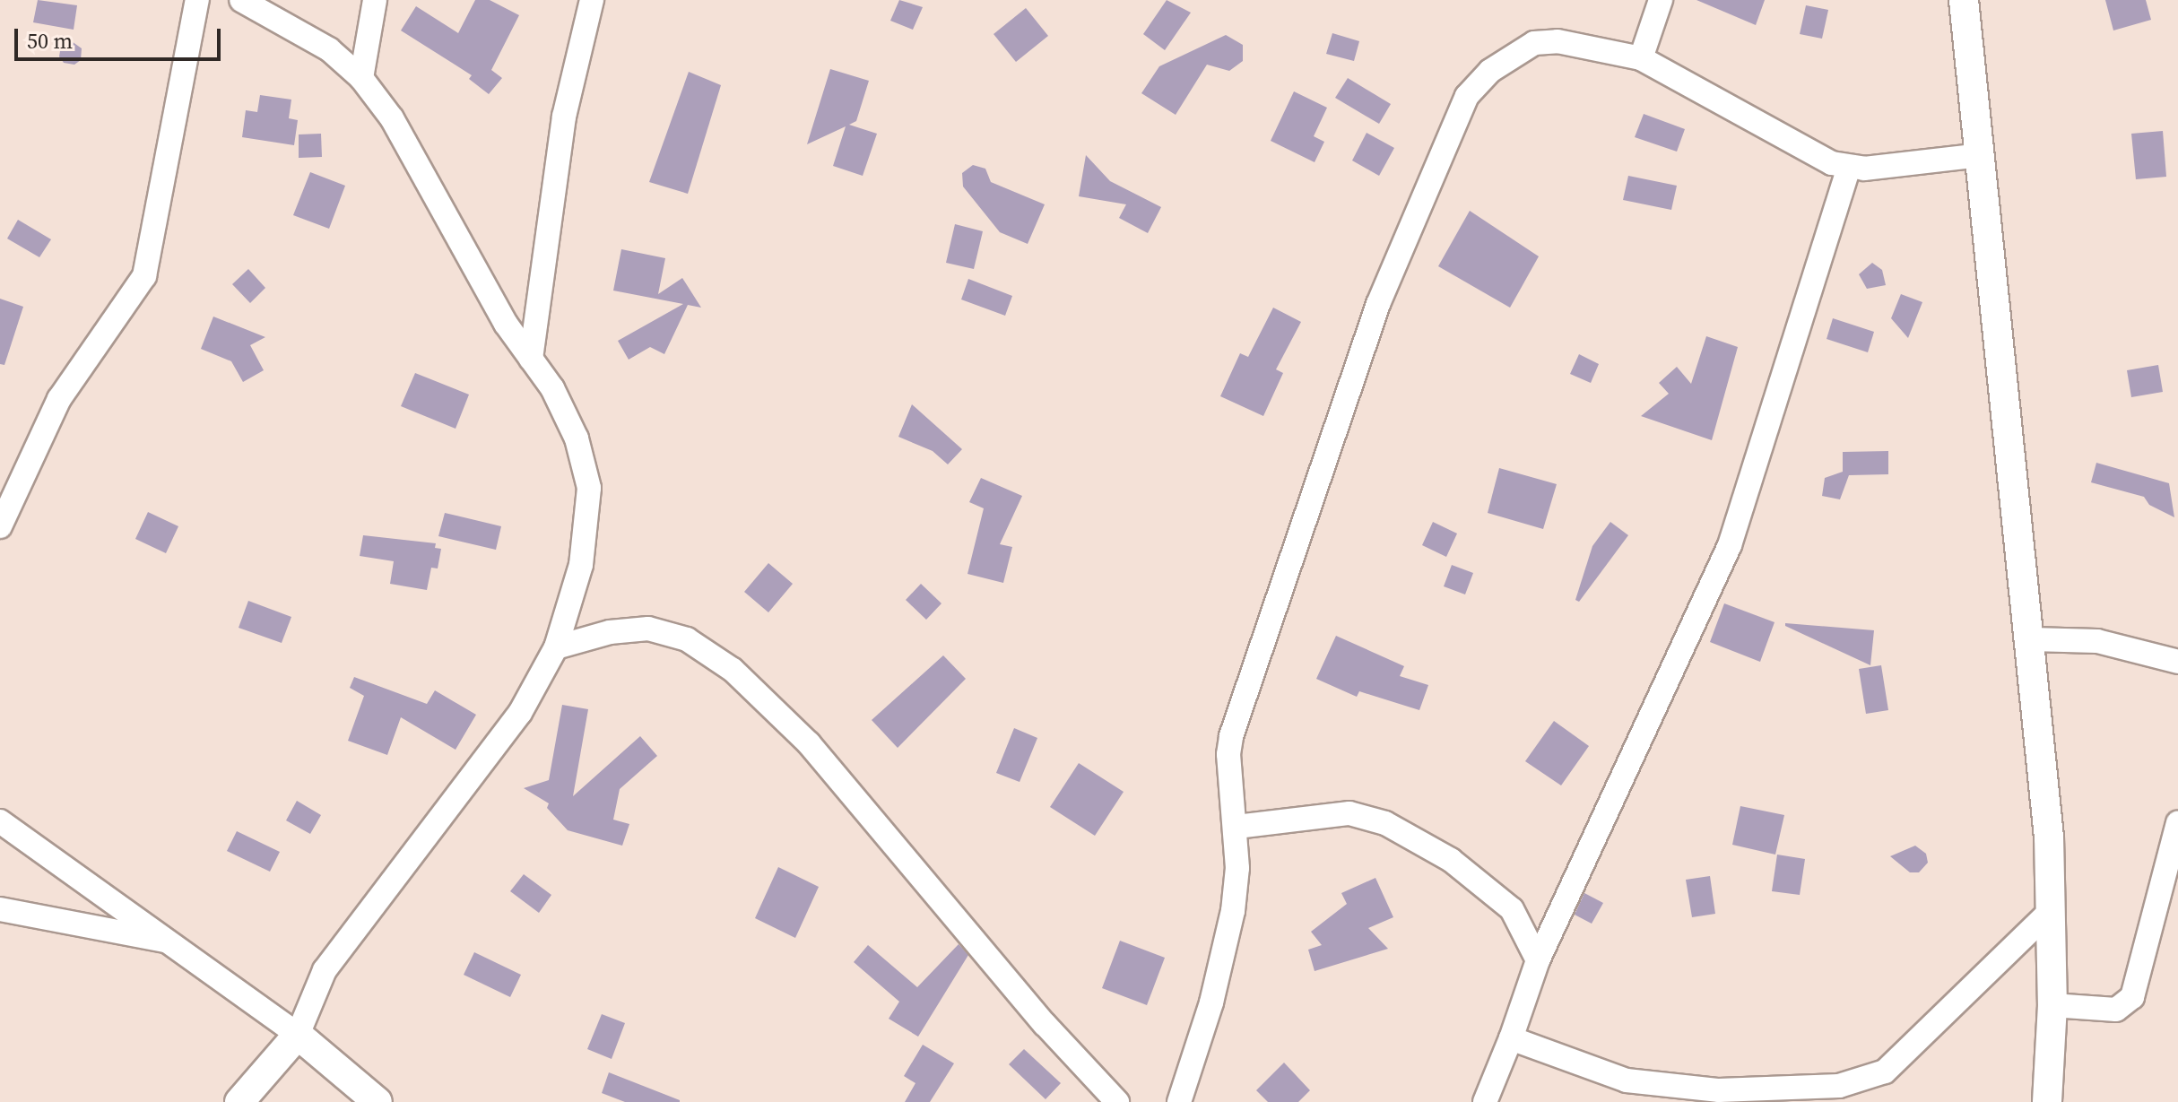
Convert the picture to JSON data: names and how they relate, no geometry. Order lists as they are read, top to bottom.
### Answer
{
  "scale_bar": "50 m"
}
